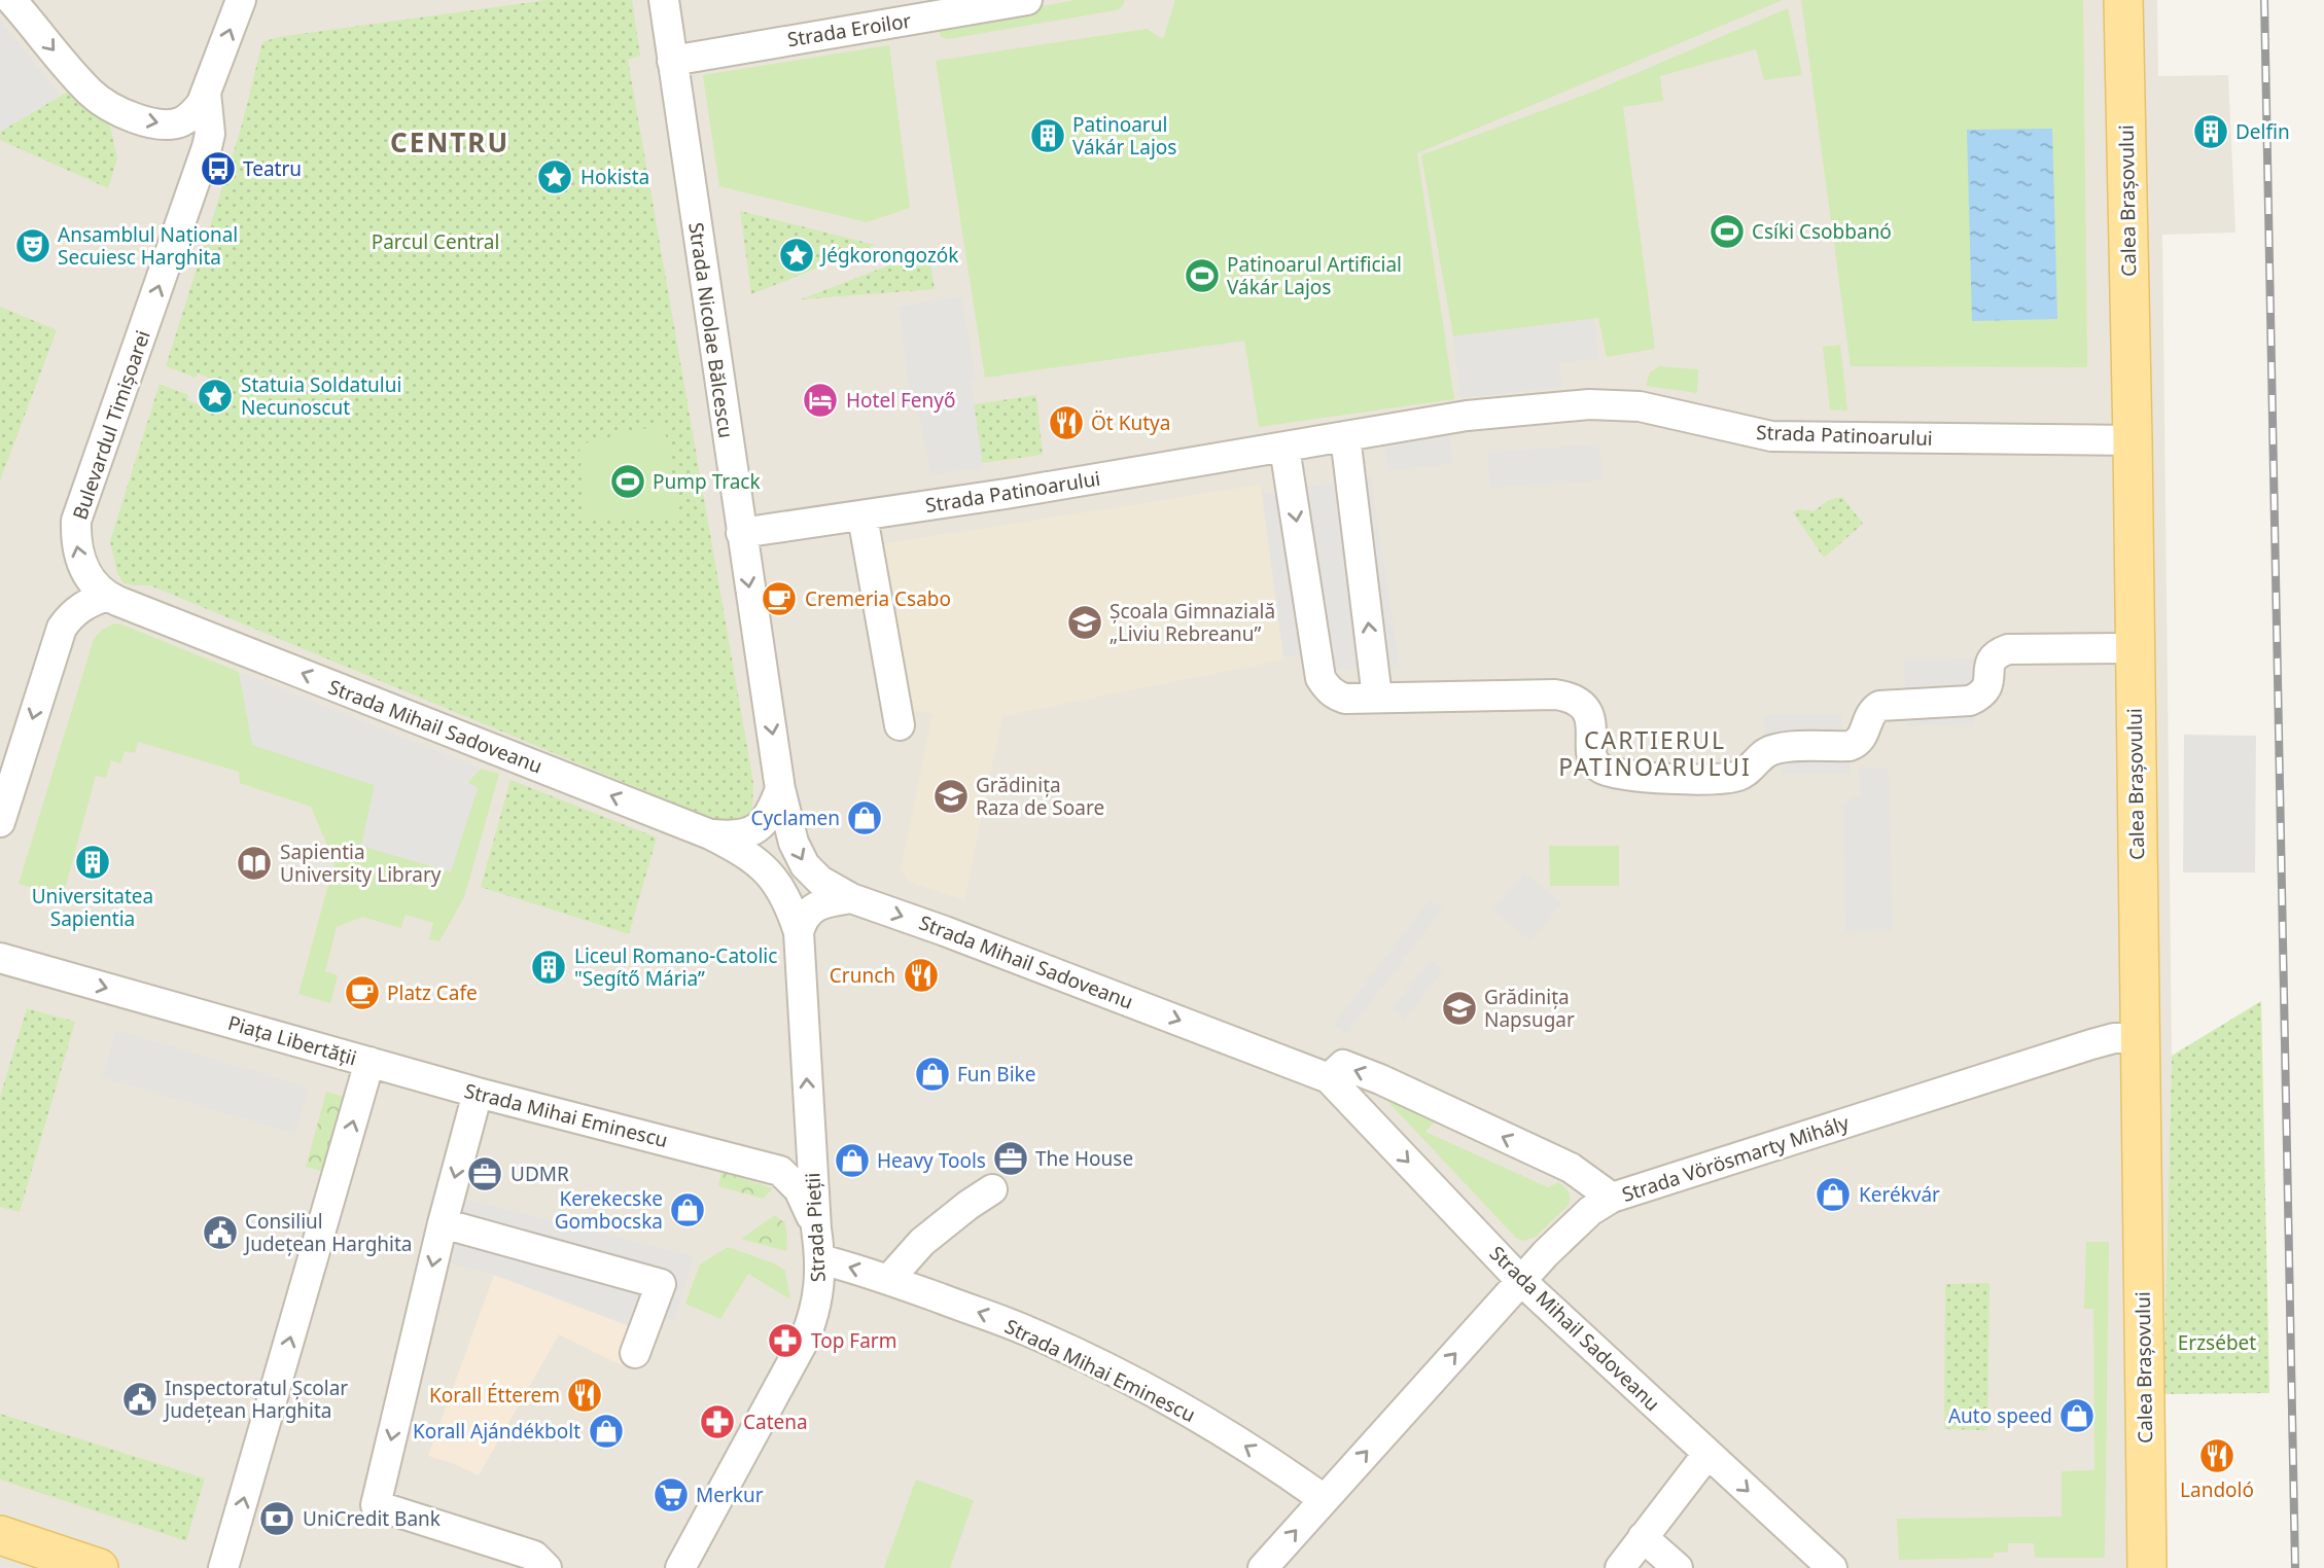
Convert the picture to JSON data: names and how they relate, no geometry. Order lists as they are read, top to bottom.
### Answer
{
  "streets": {
    "main road": ["Calea Brașovului"],
    "street": [
      "Strada Eroilor",
      "Strada Nicolae Bălcescu",
      "Bulevardul Timișoarei",
      "Strada Patinoarului",
      "Strada Mihail Sadoveanu",
      "Piața Libertății",
      "Strada Mihai Eminescu",
      "Strada Vörösmarty Mihály",
      "Strada Pieții"
    ]
  },
  "crossings": [
    ["Strada Eroilor", "Strada Nicolae Bălcescu"],
    ["Calea Brașovului", "Strada Patinoarului"],
    ["Calea Brașovului", "Strada Vörösmarty Mihály"],
    ["Strada Nicolae Bălcescu", "Strada Patinoarului"],
    ["Strada Nicolae Bălcescu", "Strada Mihail Sadoveanu"],
    ["Bulevardul Timișoarei", "Strada Mihail Sadoveanu"],
    ["Strada Mihail Sadoveanu", "Strada Vörösmarty Mihály"],
    ["Strada Mihail Sadoveanu", "Strada Pieții"],
    ["Piața Libertății", "Strada Mihai Eminescu"],
    ["Strada Mihai Eminescu", "Strada Vörösmarty Mihály"],
    ["Strada Mihai Eminescu", "Strada Pieții"]
  ],
  "one_way": ["Bulevardul Timișoarei", "Strada Mihai Eminescu", "Strada Vörösmarty Mihály"],
  "districts": ["CENTRU", "CARTIERUL PATINOARULUI"],
  "parks": ["Parcul Central", "Erzsébet"],
  "places": {
    "building": [
      "Delfin",
      "Patinoarul Vákár Lajos",
      "Universitatea Sapientia",
      "Liceul Romano-Catolic \"Segítő Mária”"
    ],
    "bus stop": ["Teatru"],
    "place": ["Hokista", "Jégkorongozók", "Statuia Soldatului Necunoscut"],
    "sports": ["Csíki Csobbanó", "Patinoarul Artificial Vákár Lajos", "Pump Track"],
    "theatre": ["Ansamblul Național Secuiesc Harghita"],
    "hotel": ["Hotel Fenyő"],
    "restaurant": [
      "Öt Kutya",
      "Crunch",
      "Korall Étterem",
      "Landoló"
    ],
    "cafe": ["Cremeria Csabo", "Platz Cafe"],
    "school or university": ["Școala Gimnazială „Liviu Rebreanu”", "Grădinița Raza de Soare", "Grădinița Napsugar"],
    "shop": [
      "Cyclamen",
      "Fun Bike",
      "Heavy Tools",
      "Kerékvár",
      "Kerekecske Gombocska",
      "Auto speed",
      "Korall Ajándékbolt"
    ],
    "library": ["Sapientia University Library"],
    "office": ["The House", "UDMR"],
    "public building": ["Consiliul Județean Harghita", "Inspectoratul Școlar Județean Harghita"],
    "pharmacy": ["Top Farm", "Catena"],
    "supermarket": ["Merkur"],
    "bank": ["UniCredit Bank"]
  }
}
